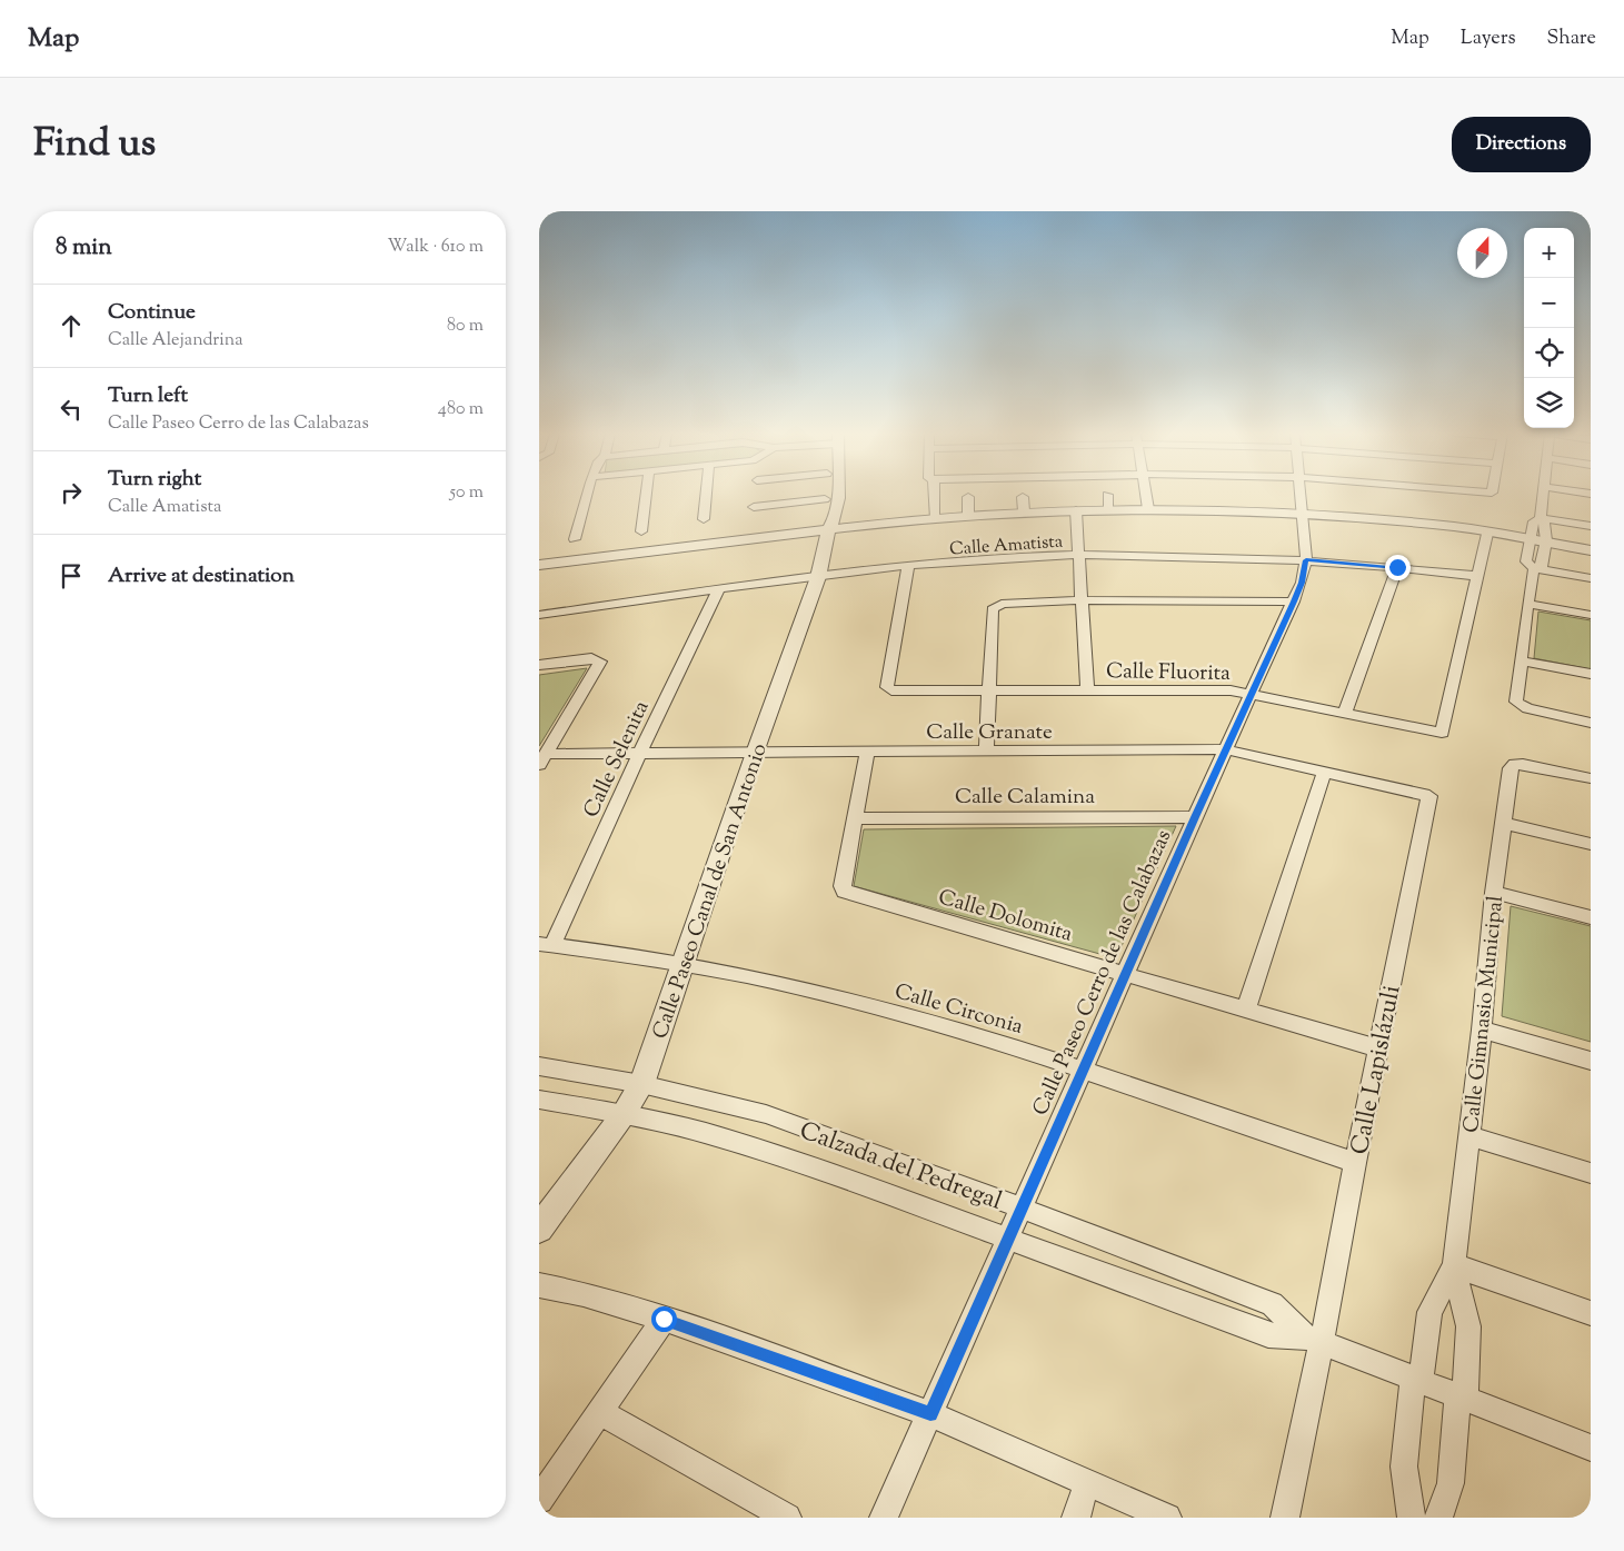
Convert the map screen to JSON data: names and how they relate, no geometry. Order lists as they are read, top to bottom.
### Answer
{
  "streets": {
    "street": [
      "Calle Amatista",
      "Calle Fluorita",
      "Calle Granate",
      "Calle Selenita",
      "Calle Calamina",
      "Calle Paseo Canal de San Antonio",
      "Calle Dolomita",
      "Calle Paseo Cerro de las Calabazas",
      "Calle Circonia",
      "Calle Gimnasio Municipal",
      "Calle Lapislázuli",
      "Calzada del Pedregal"
    ]
  },
  "crossings": [
    ["Calle Amatista", "Calle Fluorita"],
    ["Calle Amatista", "Calle Selenita"],
    ["Calle Amatista", "Calle Paseo Canal de San Antonio"],
    ["Calle Amatista", "Calle Paseo Cerro de las Calabazas"],
    ["Calle Fluorita", "Calle Paseo Cerro de las Calabazas"],
    ["Calle Granate", "Calle Selenita"],
    ["Calle Granate", "Calle Paseo Canal de San Antonio"],
    ["Calle Granate", "Calle Paseo Cerro de las Calabazas"],
    ["Calle Granate", "Calle Lapislázuli"],
    ["Calle Selenita", "Calle Circonia"],
    ["Calle Calamina", "Calle Dolomita"],
    ["Calle Calamina", "Calle Paseo Cerro de las Calabazas"],
    ["Calle Paseo Canal de San Antonio", "Calle Circonia"],
    ["Calle Paseo Canal de San Antonio", "Calzada del Pedregal"],
    ["Calle Dolomita", "Calle Paseo Cerro de las Calabazas"],
    ["Calle Dolomita", "Calle Lapislázuli"],
    ["Calle Paseo Cerro de las Calabazas", "Calle Circonia"],
    ["Calle Paseo Cerro de las Calabazas", "Calzada del Pedregal"],
    ["Calle Circonia", "Calle Lapislázuli"],
    ["Calle Gimnasio Municipal", "Calzada del Pedregal"],
    ["Calle Lapislázuli", "Calzada del Pedregal"]
  ],
  "north": "top",
  "page": {
    "header": "Map",
    "nav": ["Map", "Layers", "Share"],
    "title": "Find us",
    "buttons": "Directions",
    "heading": ["8 min", "Walk · 610 m"],
    "map_buttons": ["+", "−"],
    "list": [
      ["Continue", "Calle Alejandrina", "80 m"],
      ["Turn left", "Calle Paseo Cerro de las Calabazas", "480 m"],
      ["Turn right", "Calle Amatista", "50 m"],
      "Arrive at destination"
    ]
  }
}
